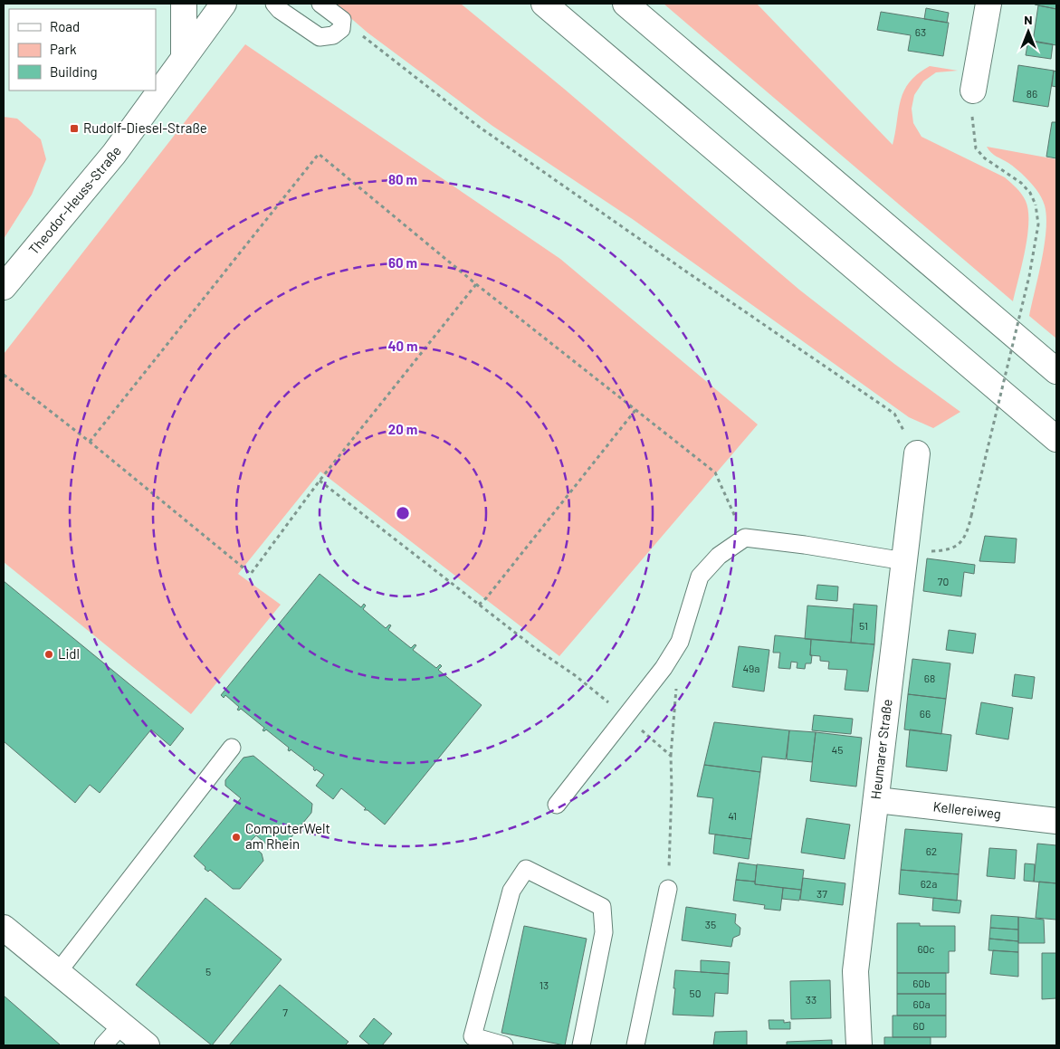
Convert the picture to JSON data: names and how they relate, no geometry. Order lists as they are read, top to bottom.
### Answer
{
  "streets": {
    "main road": ["Theodor-Heuss-Straße", "Heumarer Straße", "Kellereiweg"]
  },
  "crossings": [
    ["Heumarer Straße", "Kellereiweg"]
  ],
  "places": {
    "transit": ["Rudolf-Diesel-Straße"],
    "other": ["Lidl", "ComputerWelt am Rhein"]
  },
  "house_numbers": [
    "63",
    "86",
    "70",
    "51",
    "49a",
    "68",
    "66",
    "45",
    "41",
    "62",
    "62a",
    "37",
    "35",
    "60c",
    "5",
    "60b",
    "13",
    "50",
    "33",
    "60a",
    "7",
    "60"
  ],
  "legend": ["Road", "Park", "Building"],
  "north": "top",
  "rings": [
    "80 m",
    "60 m",
    "40 m",
    "20 m"
  ]
}
